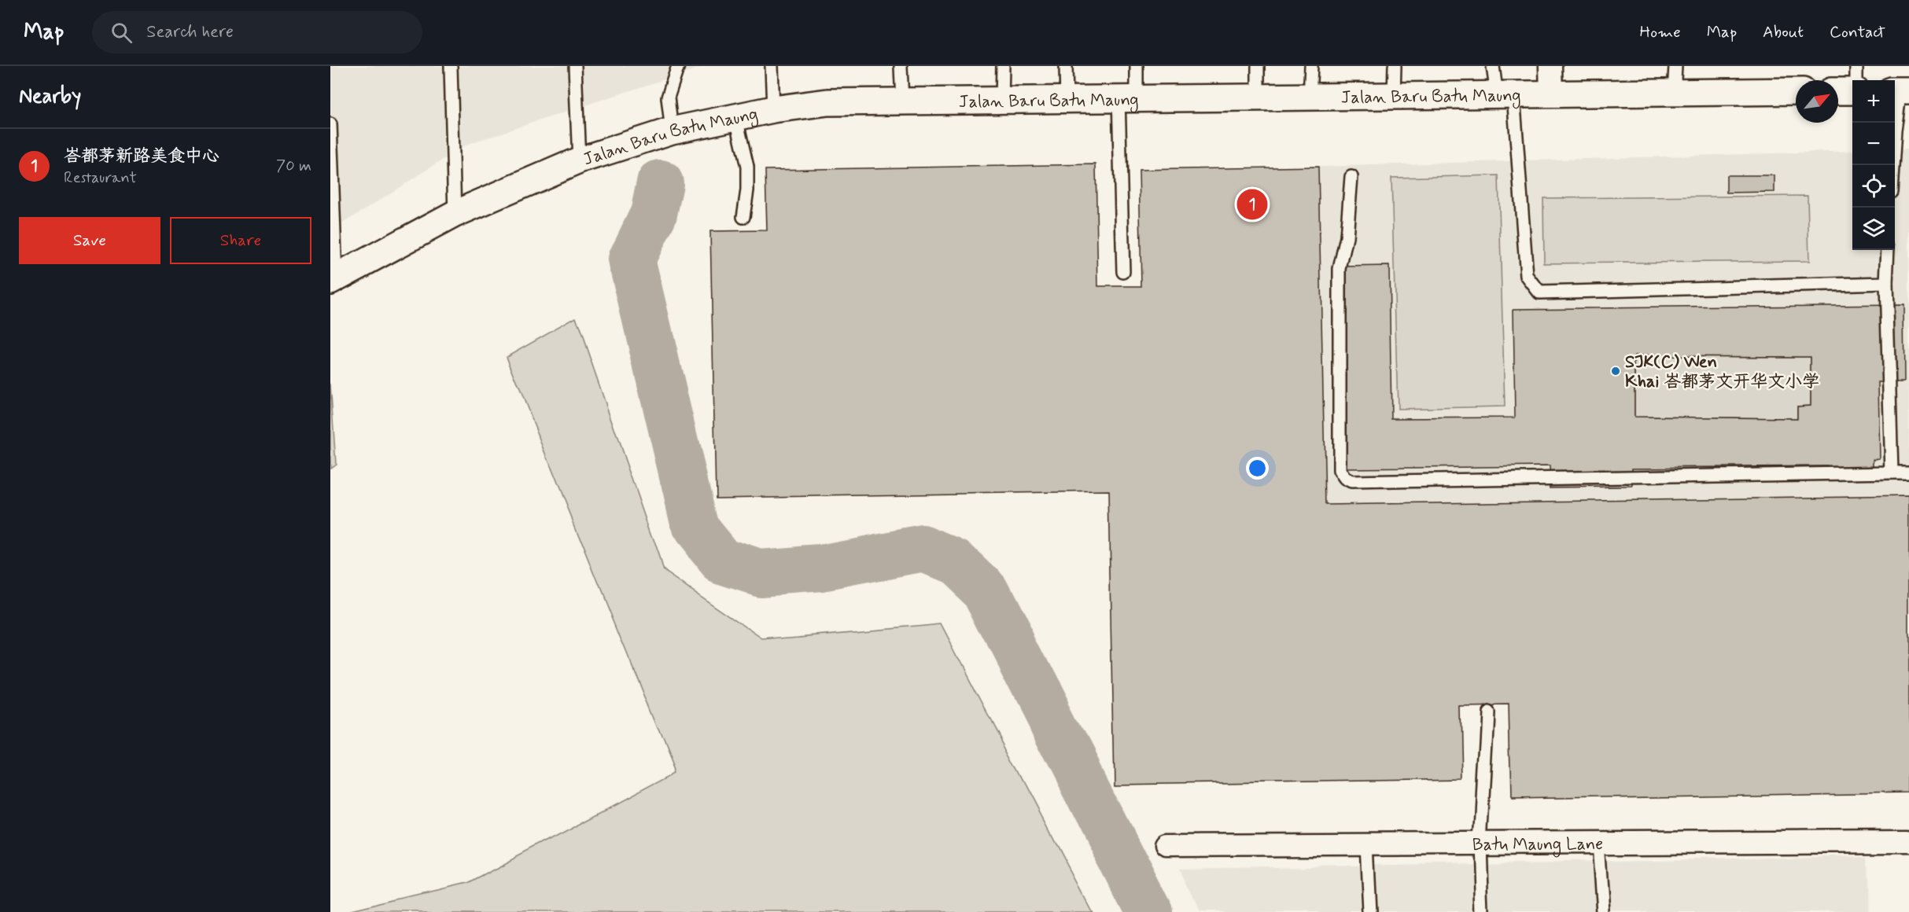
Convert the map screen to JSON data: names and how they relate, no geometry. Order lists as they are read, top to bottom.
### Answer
{
  "streets": {
    "street": ["Jalan Baru Batu Maung", "Batu Maung Lane"]
  },
  "places": ["SJK(C) Wen Khai 峇都茅文开华文小学"],
  "north": "top right",
  "page": {
    "header": "Map",
    "search": "Search here",
    "nav": [
      "Home",
      "Map",
      "About",
      "Contact"
    ],
    "heading": "Nearby",
    "map_buttons": ["+", "−"],
    "list": [
      {
        "mark": "1",
        "name": "峇都茅新路美食中心",
        "note": "Restaurant",
        "value": "70 m"
      }
    ],
    "pins": "1",
    "buttons": ["Save", "Share"]
  }
}
